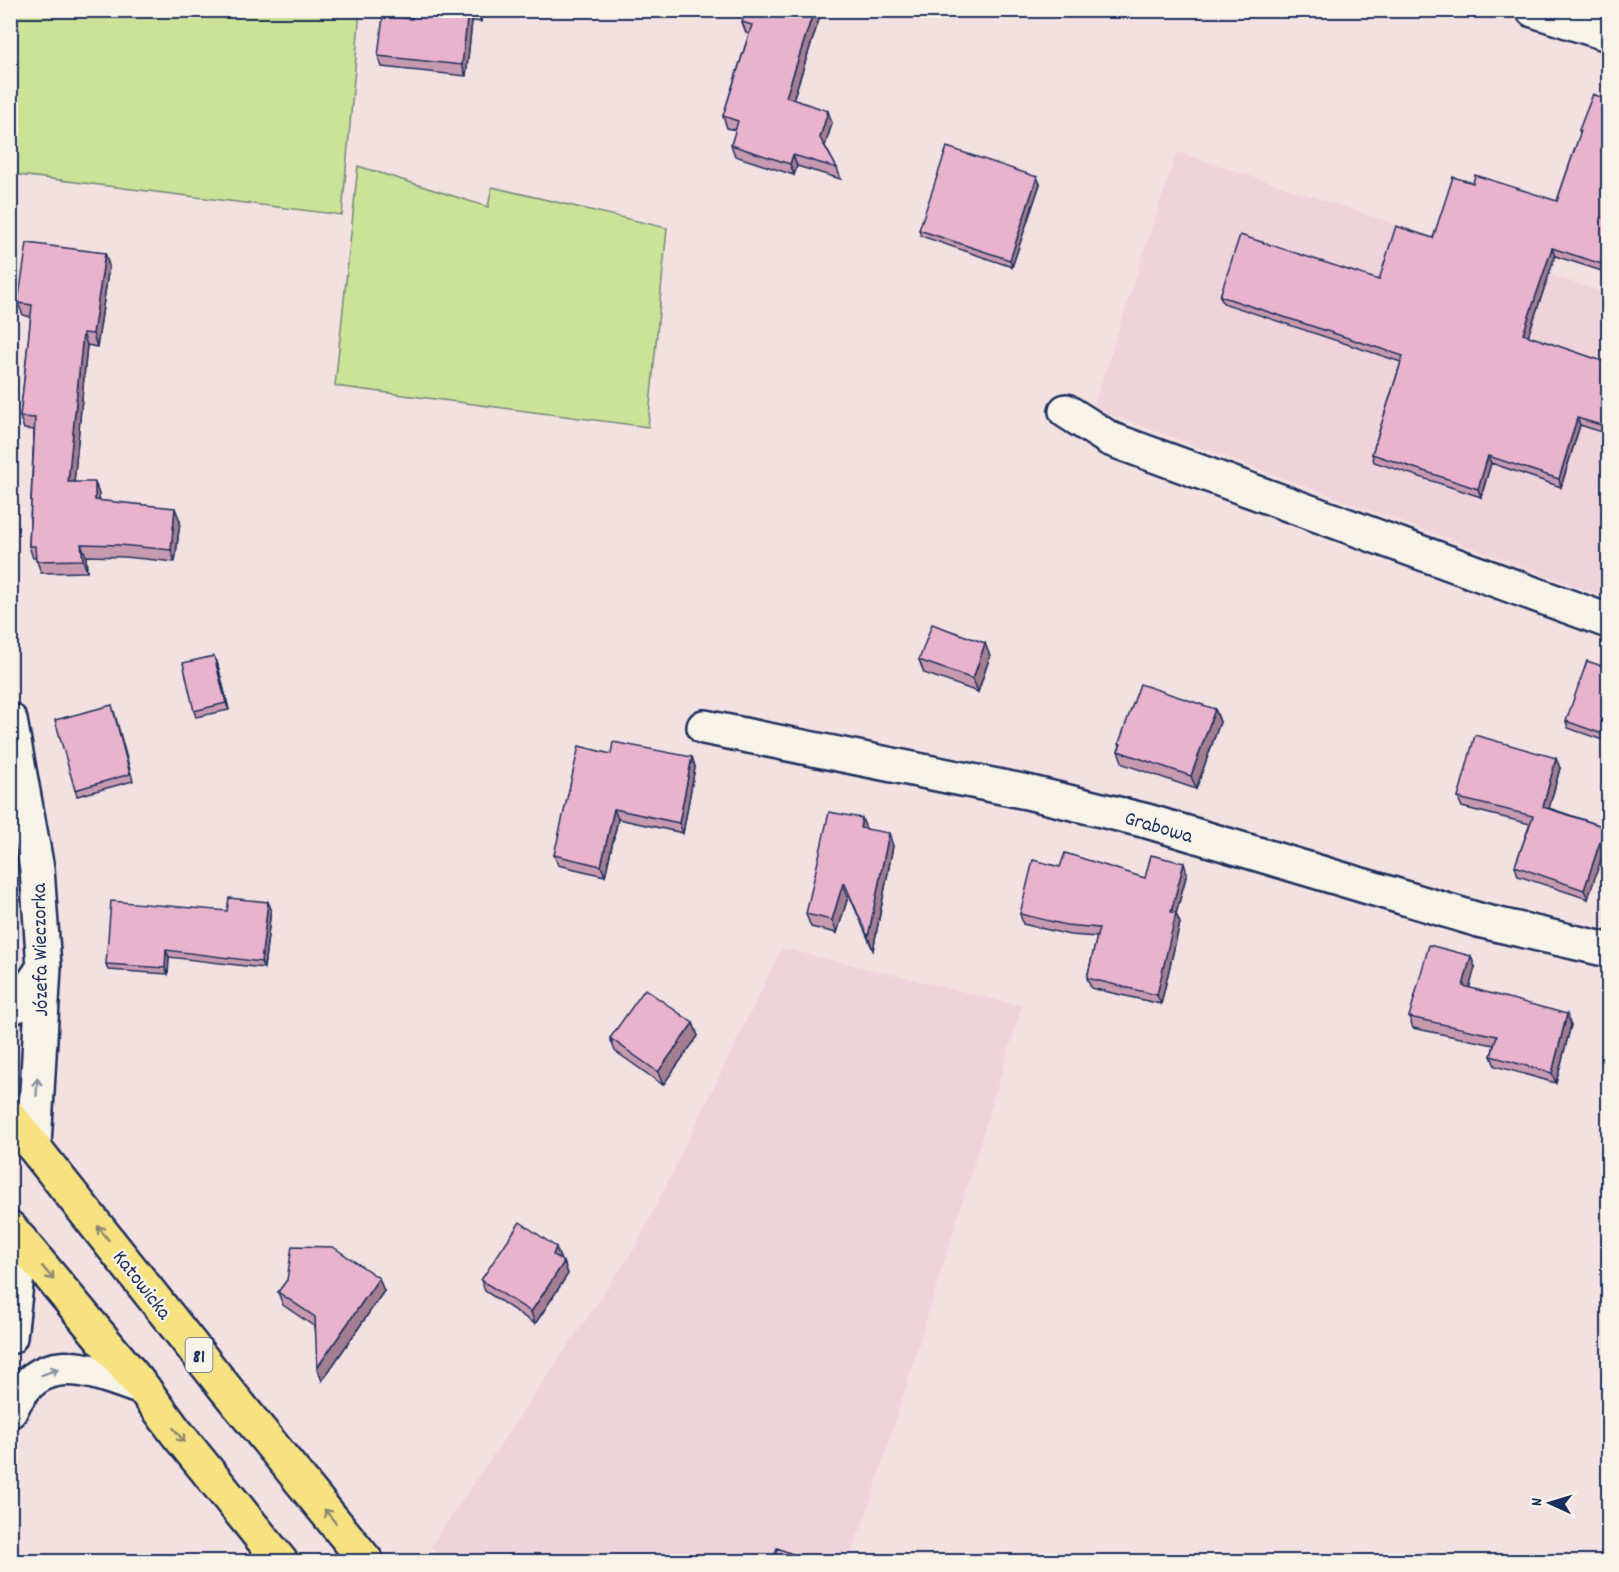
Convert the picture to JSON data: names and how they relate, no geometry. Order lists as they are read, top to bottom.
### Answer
{
  "streets": {
    "main road": ["Katowicka", "81"],
    "street": ["Grabowa", "Józefa Wieczorka"]
  },
  "crossings": [
    ["Józefa Wieczorka", "Katowicka"]
  ],
  "one_way": ["Józefa Wieczorka"],
  "north": "left"
}
